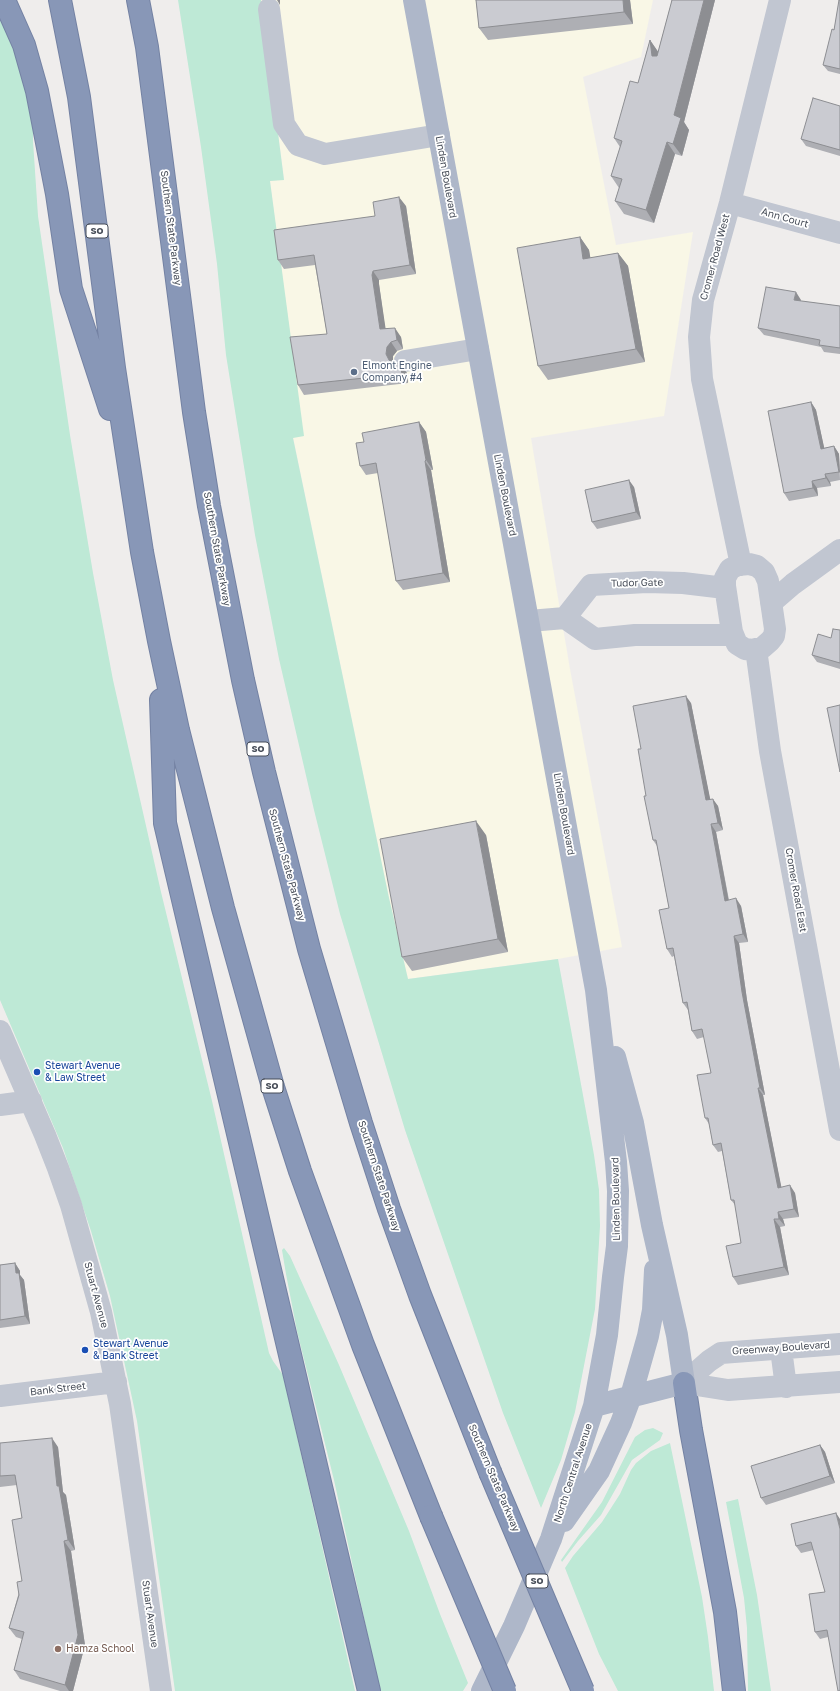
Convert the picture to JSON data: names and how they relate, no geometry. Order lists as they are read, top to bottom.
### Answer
{
  "streets": {
    "highway": ["Southern State Parkway", "SO"],
    "main road": ["Linden Boulevard", "Greenway Boulevard", "North Central Avenue"],
    "street": [
      "Ann Court",
      "Cromer Road West",
      "Tudor Gate",
      "Cromer Road East",
      "Stuart Avenue",
      "Bank Street"
    ]
  },
  "crossings": [
    ["Linden Boulevard", "Greenway Boulevard"],
    ["Linden Boulevard", "North Central Avenue"],
    ["Ann Court", "Cromer Road West"],
    ["Stuart Avenue", "Bank Street"],
    ["Greenway Boulevard", "North Central Avenue"]
  ],
  "places": [
    "Elmont Engine Company #4",
    "Stewart Avenue & Law Street",
    "Stewart Avenue & Bank Street",
    "Hamza School"
  ]
}
